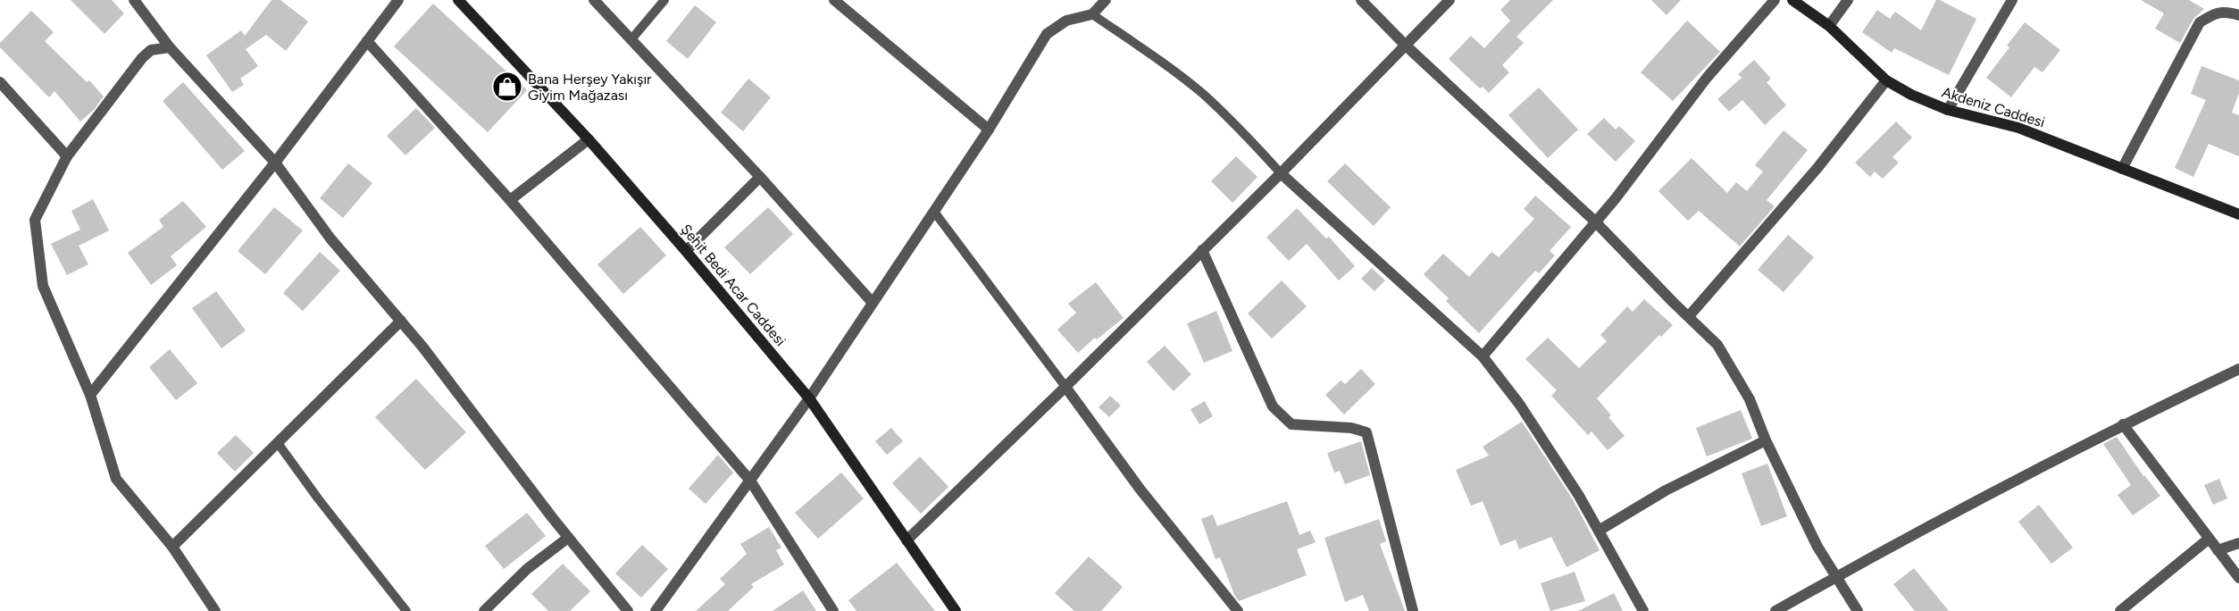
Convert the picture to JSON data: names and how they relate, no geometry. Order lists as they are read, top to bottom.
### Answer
{
  "streets": {
    "street": ["Akdeniz Caddesi", "Şehit Bedi Acar Caddesi"]
  },
  "places": {
    "shop": ["Bana Herşey Yakışır Giyim Mağazası"]
  }
}
